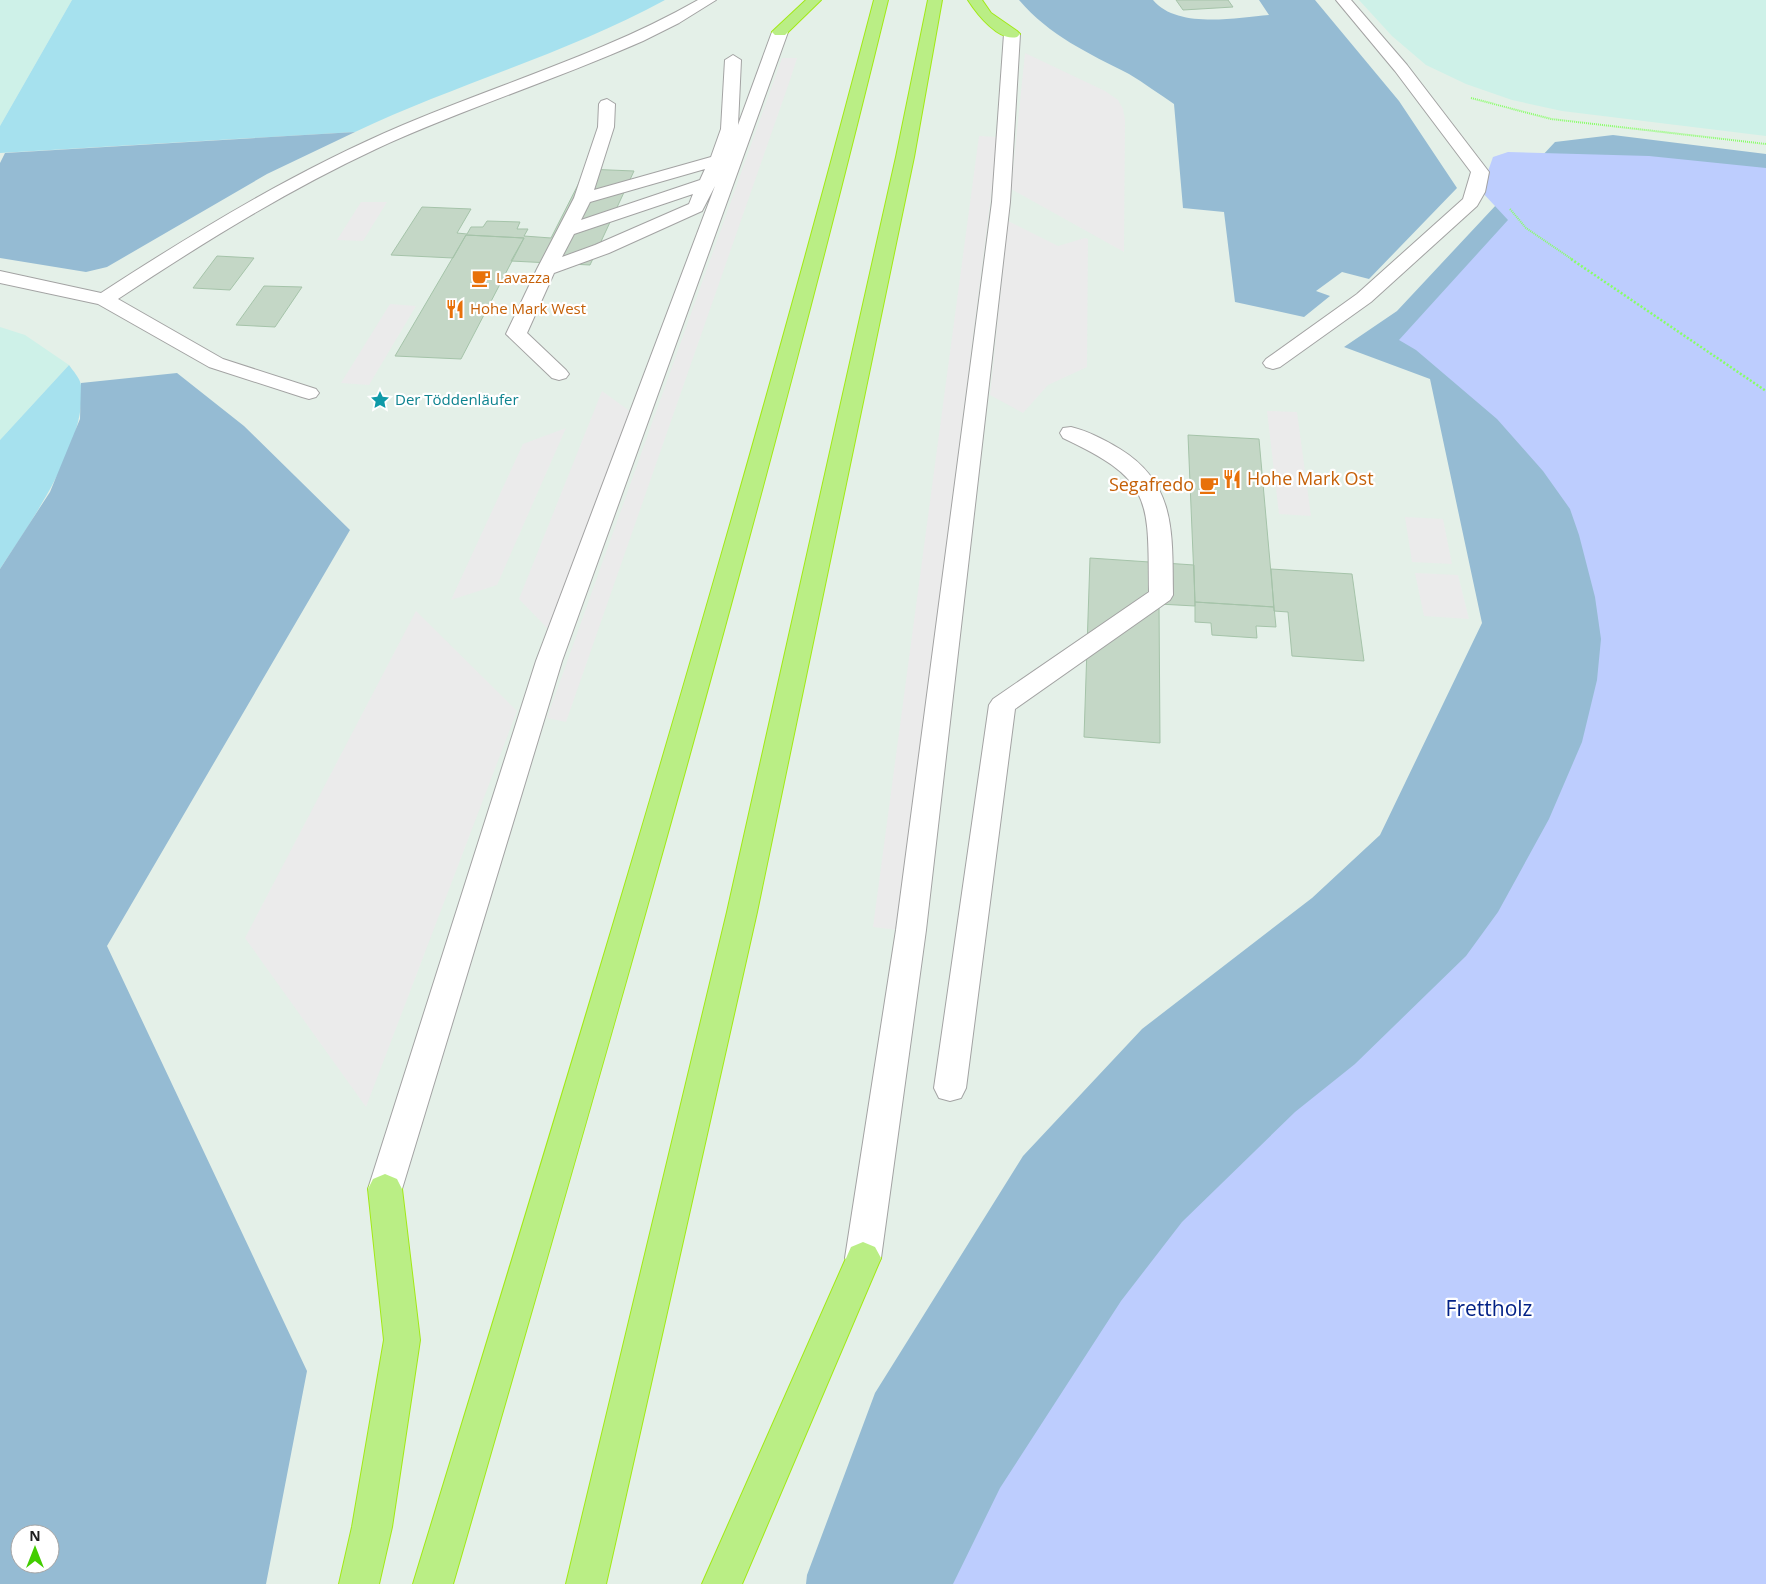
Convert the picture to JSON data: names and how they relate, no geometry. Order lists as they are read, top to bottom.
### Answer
{
  "parks": ["Frettholz"],
  "places": {
    "cafe": ["Lavazza", "Segafredo"],
    "restaurant": ["Hohe Mark West", "Hohe Mark Ost"],
    "place": ["Der Töddenläufer"]
  },
  "north": "top"
}
